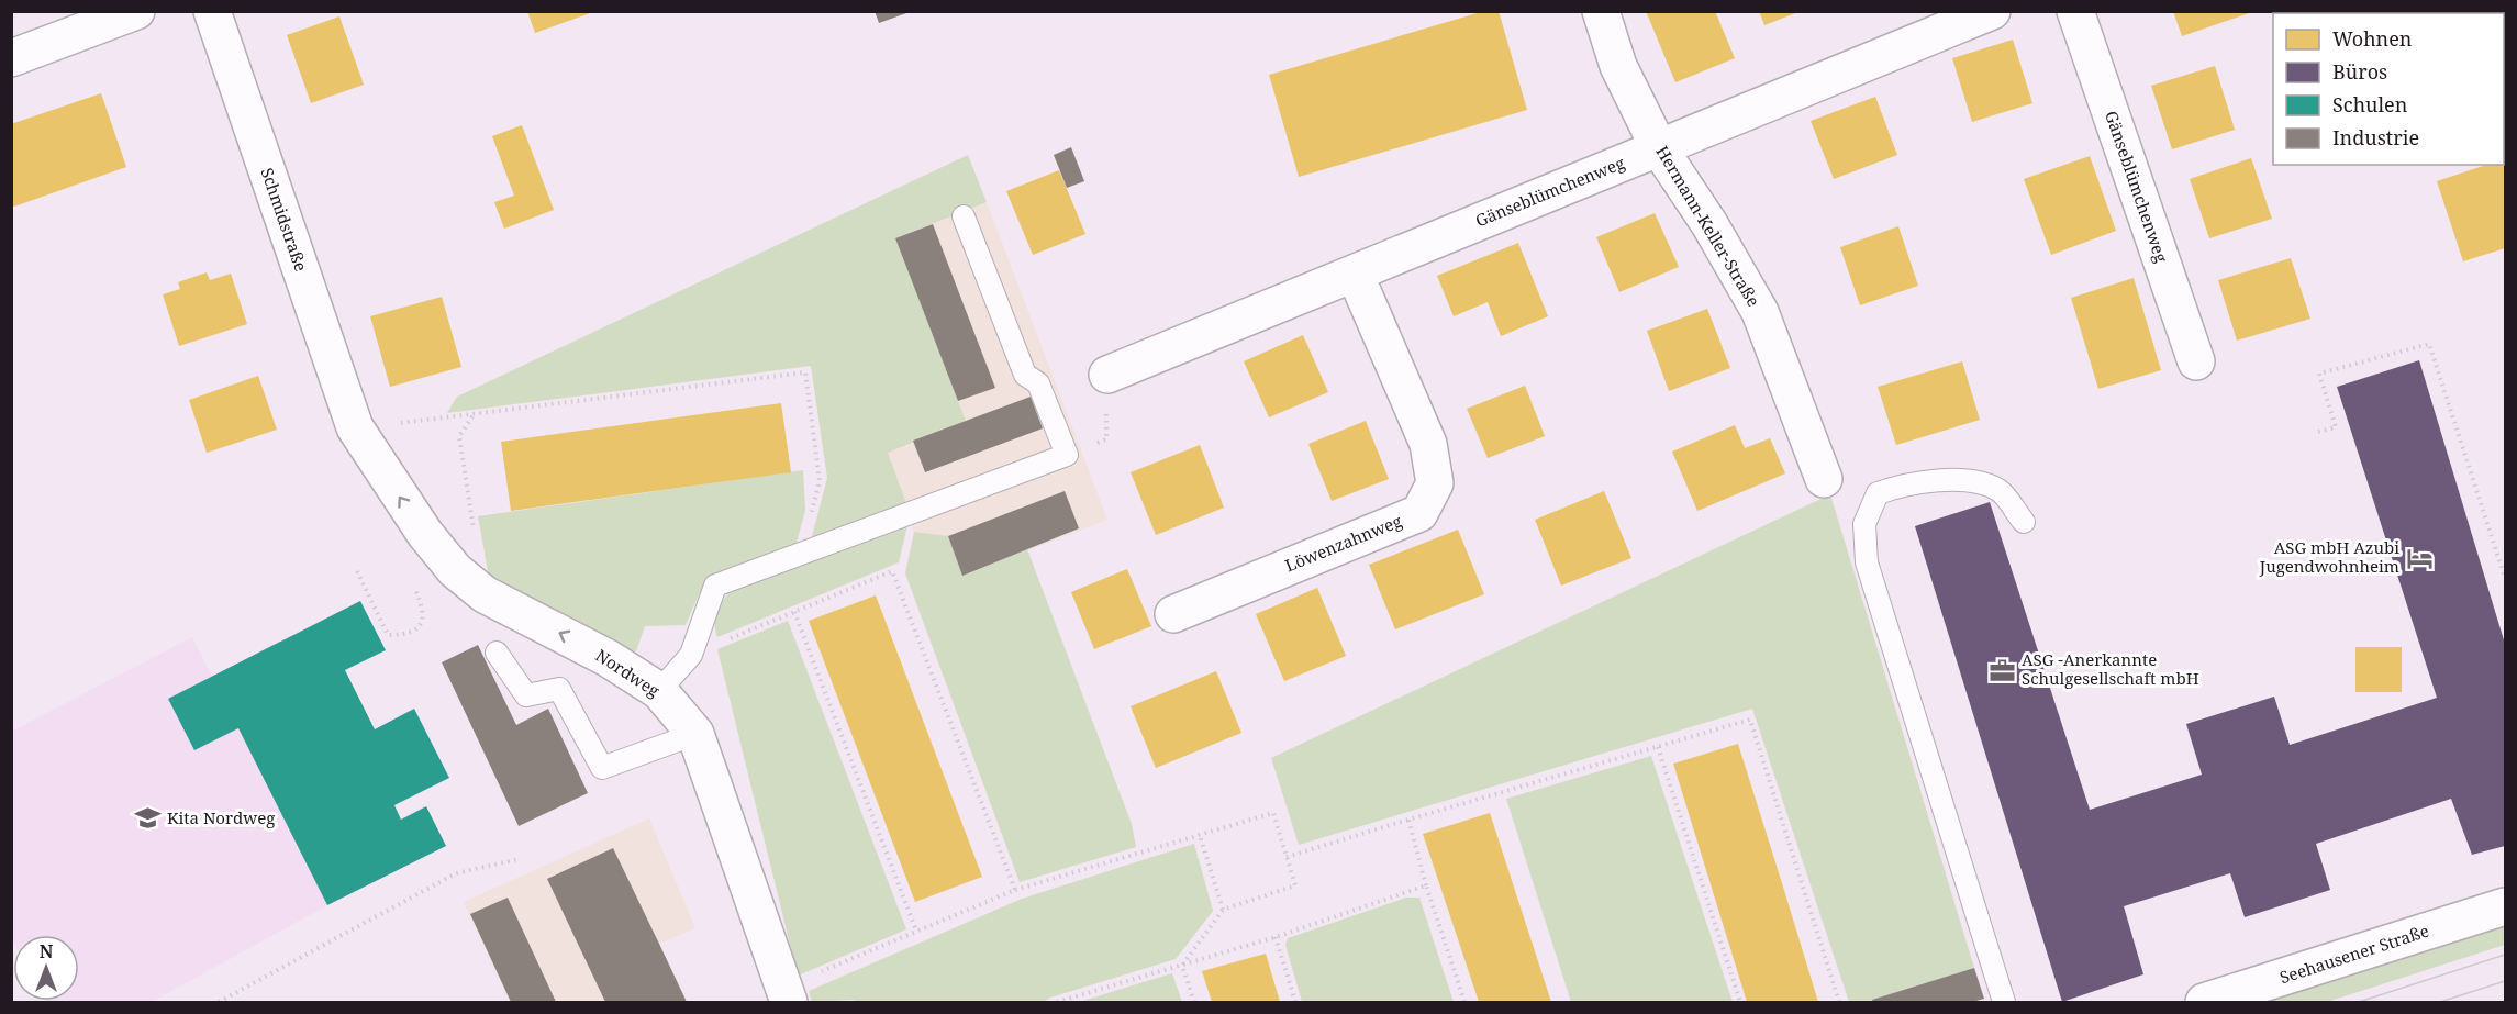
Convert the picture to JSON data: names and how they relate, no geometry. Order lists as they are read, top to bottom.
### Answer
{
  "streets": {
    "street": [
      "Gänseblümchenweg",
      "Schmidstraße",
      "Hermann-Keller-Straße",
      "Löwenzahnweg",
      "Nordweg",
      "Seehausener Straße"
    ]
  },
  "crossings": [
    ["Gänseblümchenweg", "Hermann-Keller-Straße"],
    ["Gänseblümchenweg", "Löwenzahnweg"],
    ["Schmidstraße", "Nordweg"]
  ],
  "one_way": ["Nordweg"],
  "places": {
    "hotel": ["ASG mbH Azubi Jugendwohnheim"],
    "office": ["ASG -Anerkannte Schulgesellschaft mbH"],
    "school or university": ["Kita Nordweg"]
  },
  "legend": [
    "Wohnen",
    "Büros",
    "Schulen",
    "Industrie"
  ],
  "north": "top"
}
